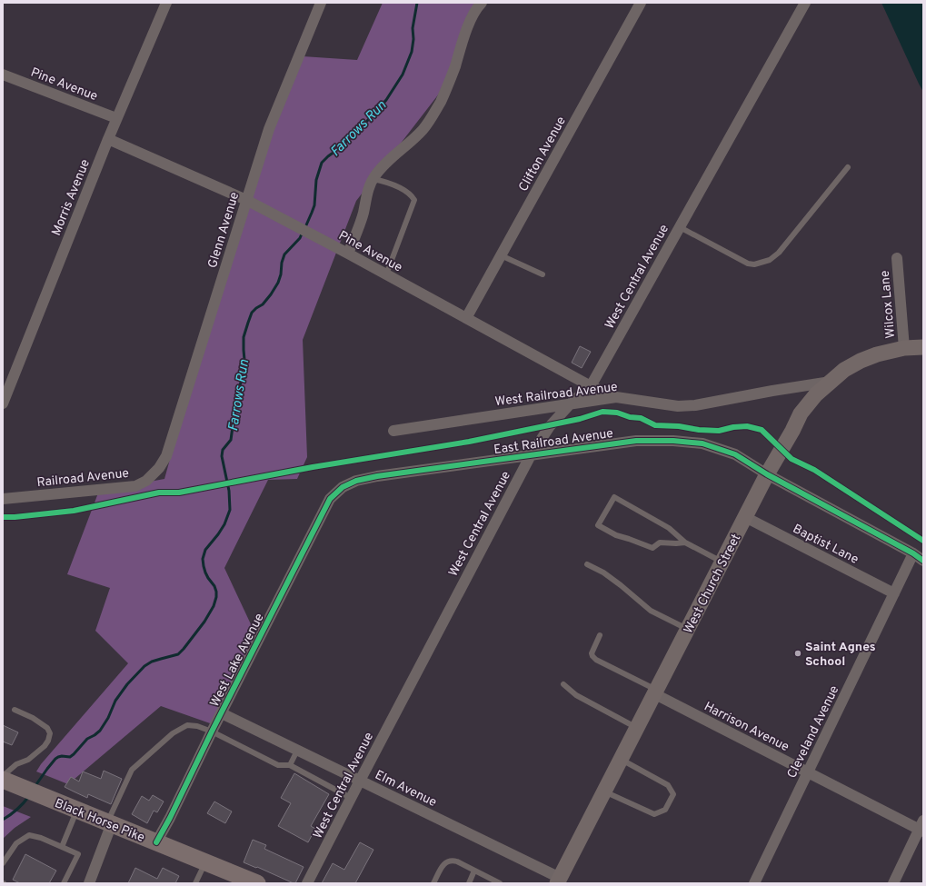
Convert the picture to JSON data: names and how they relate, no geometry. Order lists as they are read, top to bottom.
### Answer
{
  "streets": {
    "main road": ["West Church Street", "Black Horse Pike"],
    "street": [
      "Pine Avenue",
      "Clifton Avenue",
      "Morris Avenue",
      "Glenn Avenue",
      "West Central Avenue",
      "Wilcox Lane",
      "West Railroad Avenue",
      "East Railroad Avenue",
      "Railroad Avenue",
      "Baptist Lane",
      "West Lake Avenue",
      "Harrison Avenue",
      "Cleveland Avenue",
      "Elm Avenue"
    ]
  },
  "crossings": [
    ["Pine Avenue", "Clifton Avenue"],
    ["Pine Avenue", "Morris Avenue"],
    ["Pine Avenue", "Glenn Avenue"],
    ["Pine Avenue", "West Central Avenue"],
    ["Pine Avenue", "West Railroad Avenue"],
    ["Glenn Avenue", "Railroad Avenue"],
    ["West Central Avenue", "West Railroad Avenue"],
    ["West Central Avenue", "East Railroad Avenue"],
    ["West Central Avenue", "Elm Avenue"],
    ["Wilcox Lane", "West Church Street"],
    ["West Railroad Avenue", "West Church Street"],
    ["East Railroad Avenue", "West Church Street"],
    ["East Railroad Avenue", "West Lake Avenue"],
    ["East Railroad Avenue", "Cleveland Avenue"],
    ["Baptist Lane", "West Church Street"],
    ["Baptist Lane", "Cleveland Avenue"],
    ["West Church Street", "Harrison Avenue"],
    ["West Church Street", "Elm Avenue"],
    ["West Lake Avenue", "Elm Avenue"],
    ["West Lake Avenue", "Black Horse Pike"],
    ["Harrison Avenue", "Cleveland Avenue"]
  ],
  "water": ["Farrows Run"],
  "places": ["Saint Agnes School"]
}
